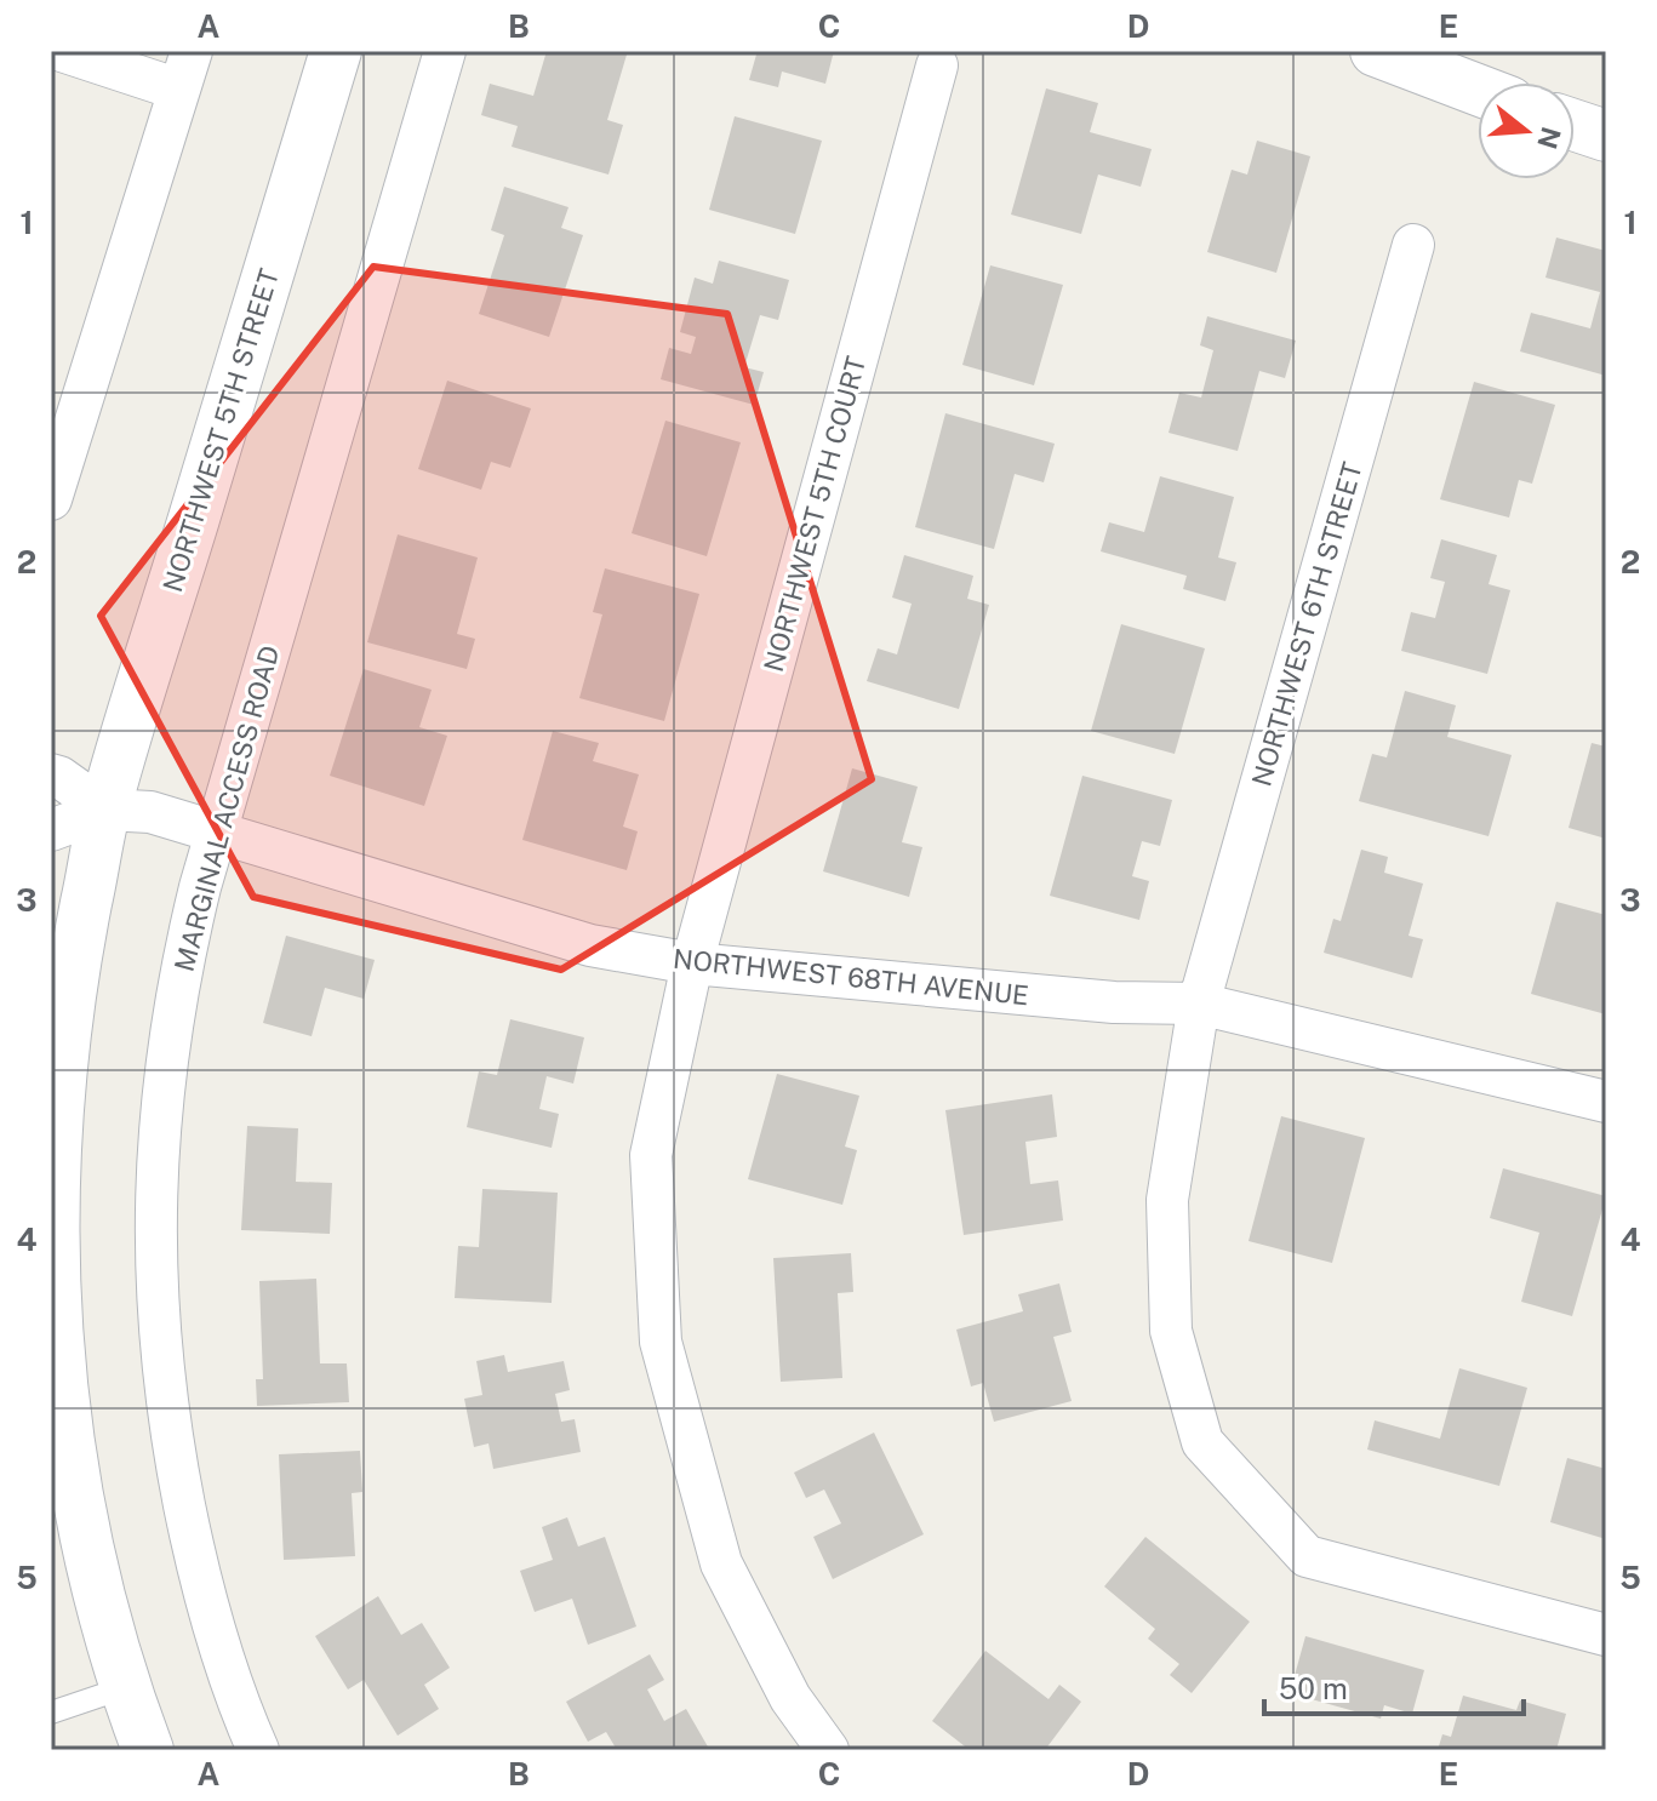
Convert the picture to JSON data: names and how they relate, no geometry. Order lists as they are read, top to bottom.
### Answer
{
  "streets": {
    "street": [
      "NORTHWEST 5TH STREET",
      "NORTHWEST 5TH COURT",
      "NORTHWEST 6TH STREET",
      "MARGINAL ACCESS ROAD",
      "NORTHWEST 68TH AVENUE"
    ]
  },
  "crossings": [
    ["NORTHWEST 5TH STREET", "NORTHWEST 68TH AVENUE"],
    ["NORTHWEST 5TH COURT", "NORTHWEST 68TH AVENUE"],
    ["NORTHWEST 6TH STREET", "NORTHWEST 68TH AVENUE"],
    ["MARGINAL ACCESS ROAD", "NORTHWEST 68TH AVENUE"]
  ],
  "scale_bar": "50 m",
  "north": "right",
  "grid": {
    "columns": [
      "A",
      "B",
      "C",
      "D",
      "E"
    ],
    "rows": [
      "1",
      "2",
      "3",
      "4",
      "5"
    ]
  }
}
